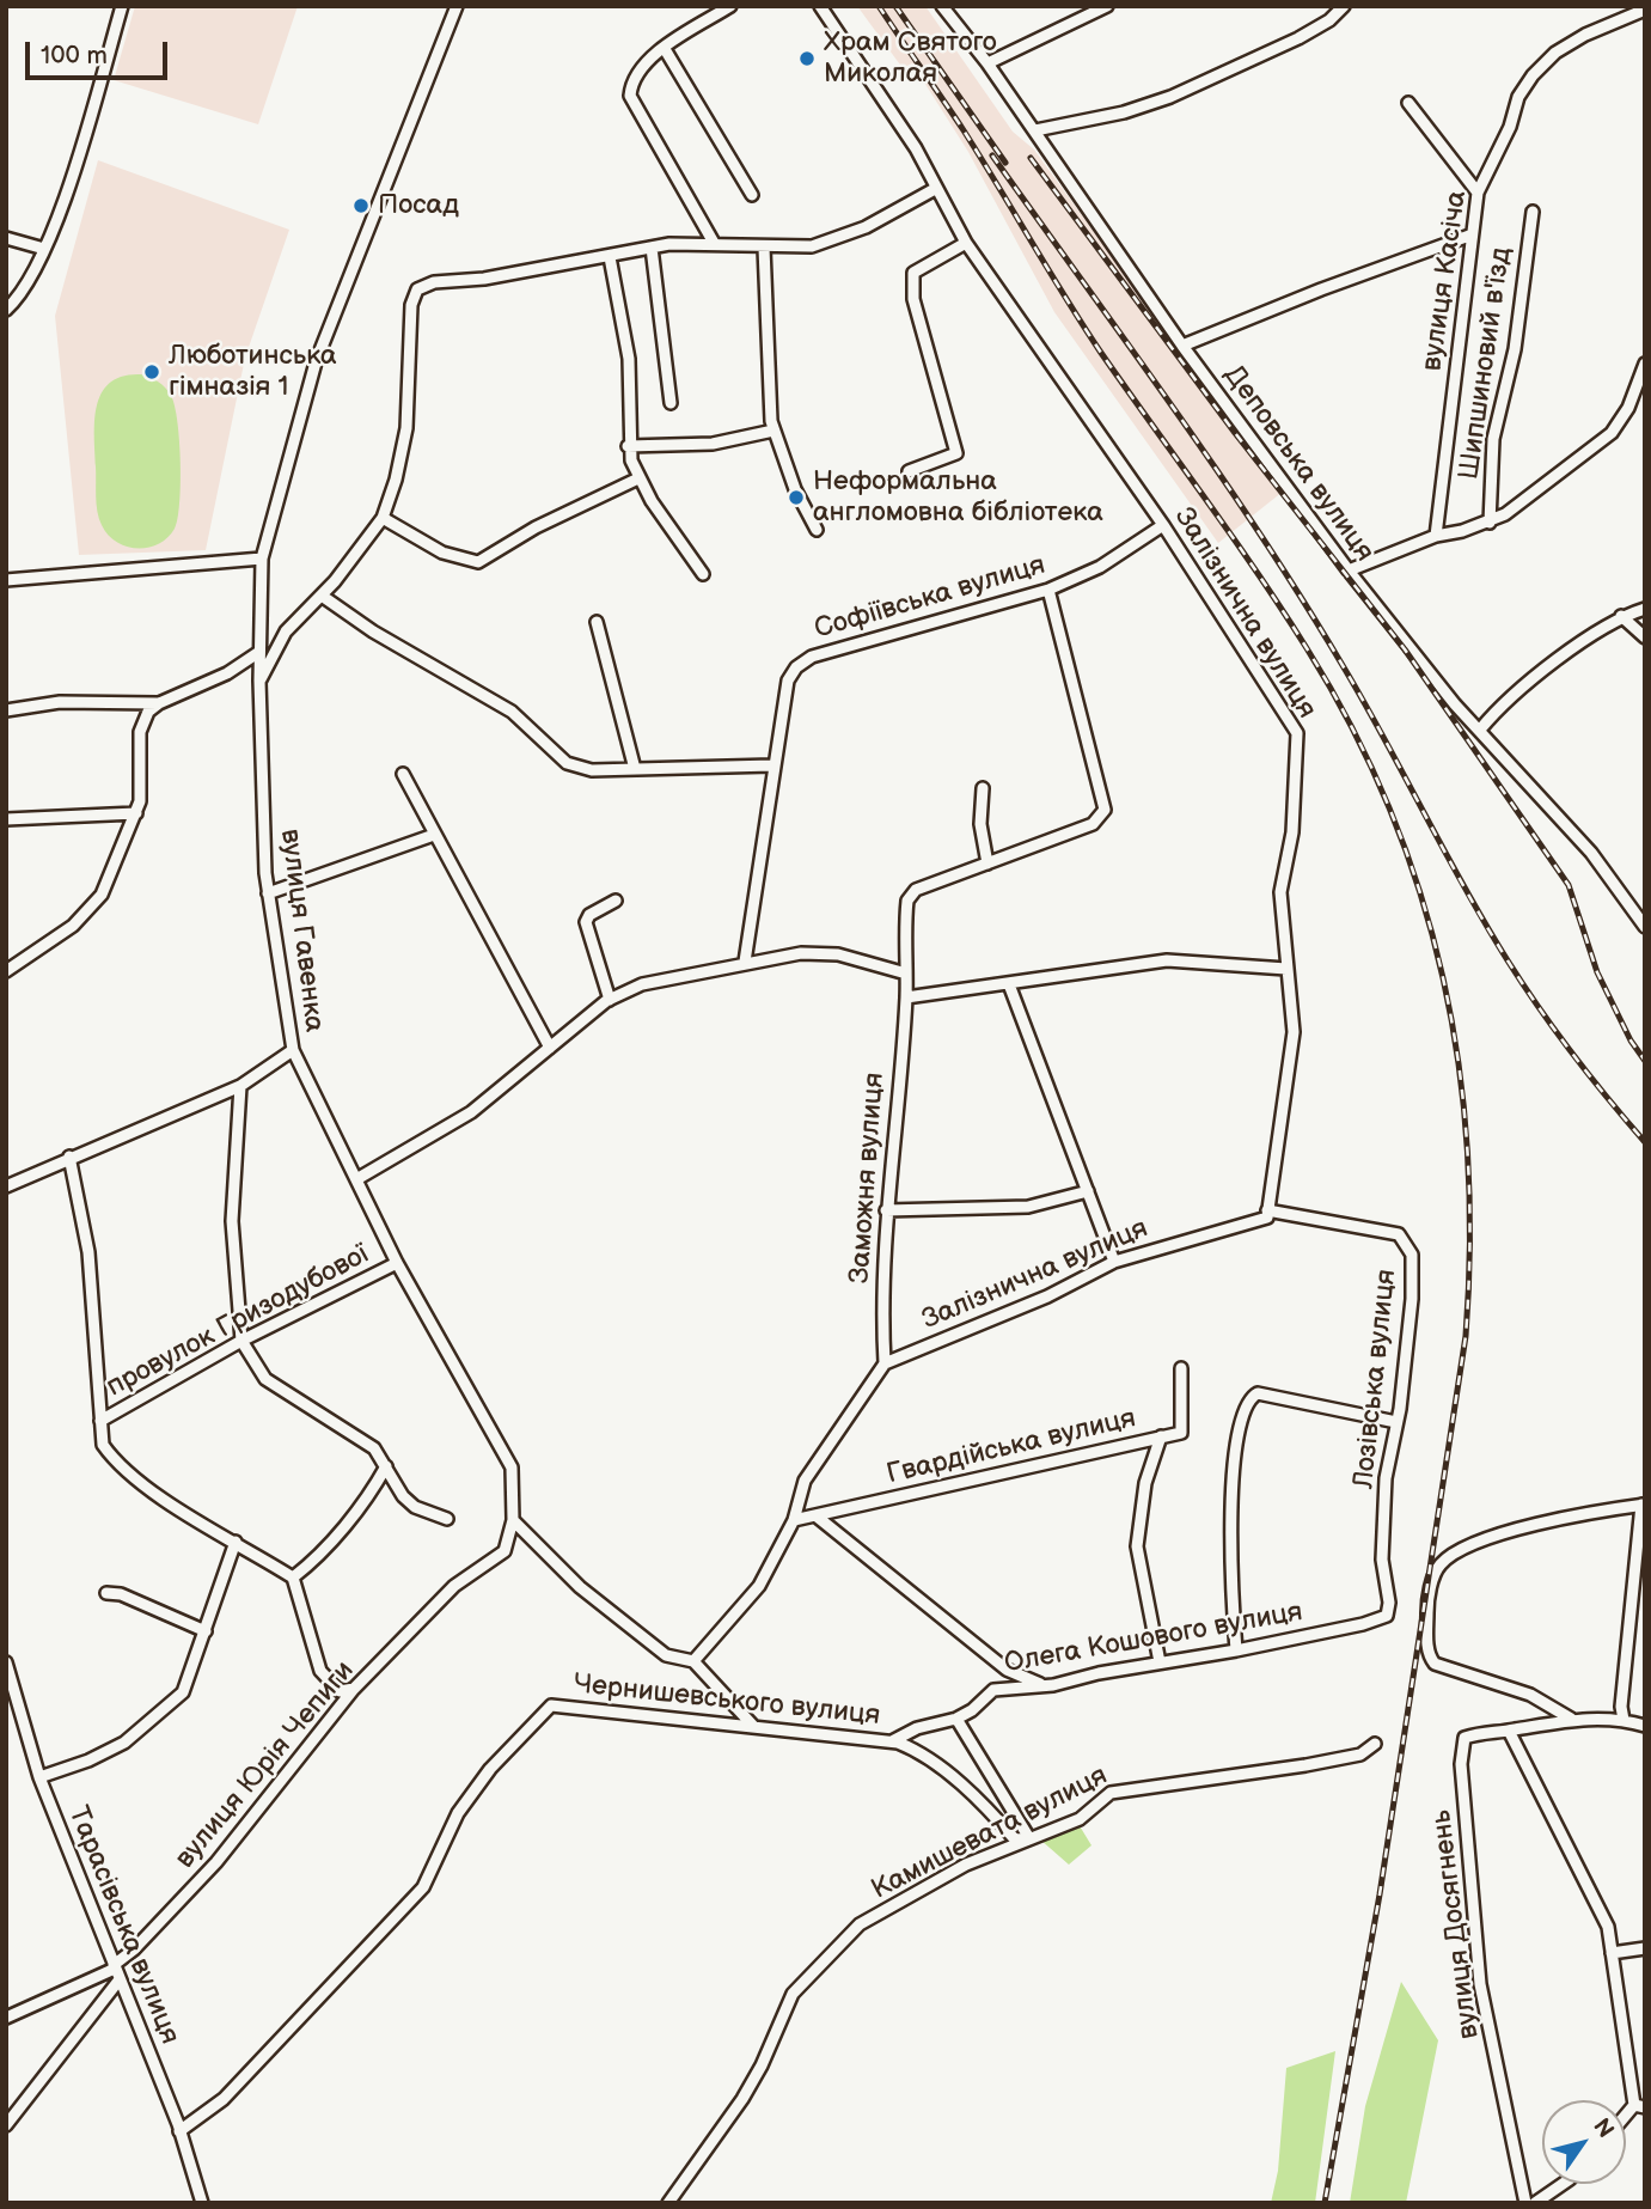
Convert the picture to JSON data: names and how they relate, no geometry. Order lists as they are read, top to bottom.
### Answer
{
  "streets": {
    "street": [
      "вулиця Касіча",
      "Шипшиновий в'їзд",
      "Деповська вулиця",
      "Софіївська вулиця",
      "Залізнична вулиця",
      "вулиця Гавенка",
      "Заможня вулиця",
      "провулок Гризодубової",
      "Лозівська вулиця",
      "Гвардійська вулиця",
      "Олега Кошового вулиця",
      "Чернишевського вулиця",
      "вулиця Юрія Чепиги",
      "Камишевата вулиця",
      "вулиця Досягнень",
      "Тарасівська вулиця"
    ]
  },
  "crossings": [
    ["Софіївська вулиця", "Залізнична вулиця"],
    ["Залізнична вулиця", "Заможня вулиця"],
    ["Залізнична вулиця", "Лозівська вулиця"],
    ["вулиця Гавенка", "провулок Гризодубової"],
    ["вулиця Гавенка", "вулиця Юрія Чепиги"],
    ["Лозівська вулиця", "Олега Кошового вулиця"],
    ["Гвардійська вулиця", "Олега Кошового вулиця"],
    ["Олега Кошового вулиця", "Чернишевського вулиця"],
    ["Чернишевського вулиця", "Камишевата вулиця"],
    ["Чернишевського вулиця", "Тарасівська вулиця"],
    ["вулиця Юрія Чепиги", "Тарасівська вулиця"]
  ],
  "places": [
    "Храм Святого Миколая",
    "Посад",
    "Люботинська гiмназiя 1",
    "Неформальна англомовна бібліотека"
  ],
  "scale_bar": "100 m",
  "north": "top right"
}
